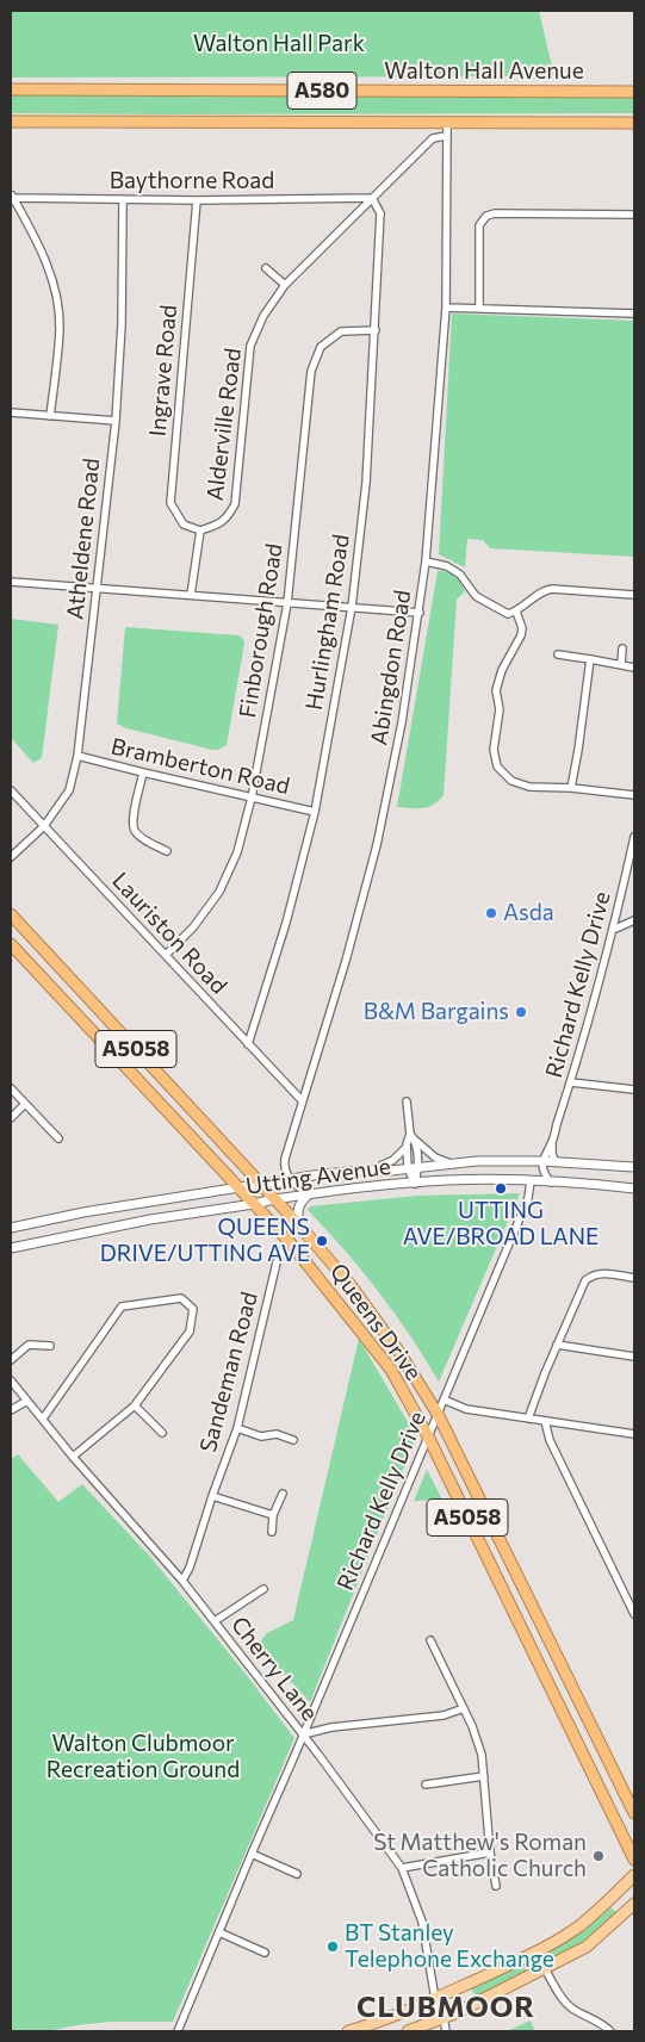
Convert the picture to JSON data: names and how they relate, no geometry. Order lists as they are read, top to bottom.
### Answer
{
  "streets": {
    "highway": [
      "Walton Hall Avenue",
      "A580",
      "A5058",
      "Queens Drive"
    ],
    "street": [
      "Baythorne Road",
      "Ingrave Road",
      "Alderville Road",
      "Atheldene Road",
      "Hurlingham Road",
      "Finborough Road",
      "Abingdon Road",
      "Bramberton Road",
      "Lauriston Road",
      "Richard Kelly Drive",
      "Utting Avenue",
      "Sandeman Road",
      "Cherry Lane"
    ]
  },
  "crossings": [
    ["A580", "Abingdon Road"],
    ["Baythorne Road", "Ingrave Road"],
    ["Baythorne Road", "Alderville Road"],
    ["Baythorne Road", "Atheldene Road"],
    ["Baythorne Road", "Hurlingham Road"],
    ["Ingrave Road", "Alderville Road"],
    ["Alderville Road", "Hurlingham Road"],
    ["Alderville Road", "Abingdon Road"],
    ["Atheldene Road", "Bramberton Road"],
    ["Atheldene Road", "Lauriston Road"],
    ["Hurlingham Road", "Finborough Road"],
    ["Hurlingham Road", "Bramberton Road"],
    ["Hurlingham Road", "Lauriston Road"],
    ["Finborough Road", "Bramberton Road"],
    ["Finborough Road", "Lauriston Road"],
    ["Abingdon Road", "Lauriston Road"],
    ["Abingdon Road", "Utting Avenue"],
    ["Richard Kelly Drive", "Utting Avenue"],
    ["Richard Kelly Drive", "Queens Drive"],
    ["Richard Kelly Drive", "Cherry Lane"],
    ["Utting Avenue", "Queens Drive"],
    ["Queens Drive", "Sandeman Road"],
    ["Sandeman Road", "Cherry Lane"]
  ],
  "districts": ["CLUBMOOR"],
  "parks": ["Walton Hall Park", "Walton Clubmoor Recreation Ground"],
  "places": [
    "Asda",
    "B&M Bargains",
    "UTTING AVE/BROAD LANE",
    "QUEENS DRIVE/UTTING AVE",
    "St Matthew's Roman Catholic Church",
    "BT Stanley Telephone Exchange"
  ]
}
